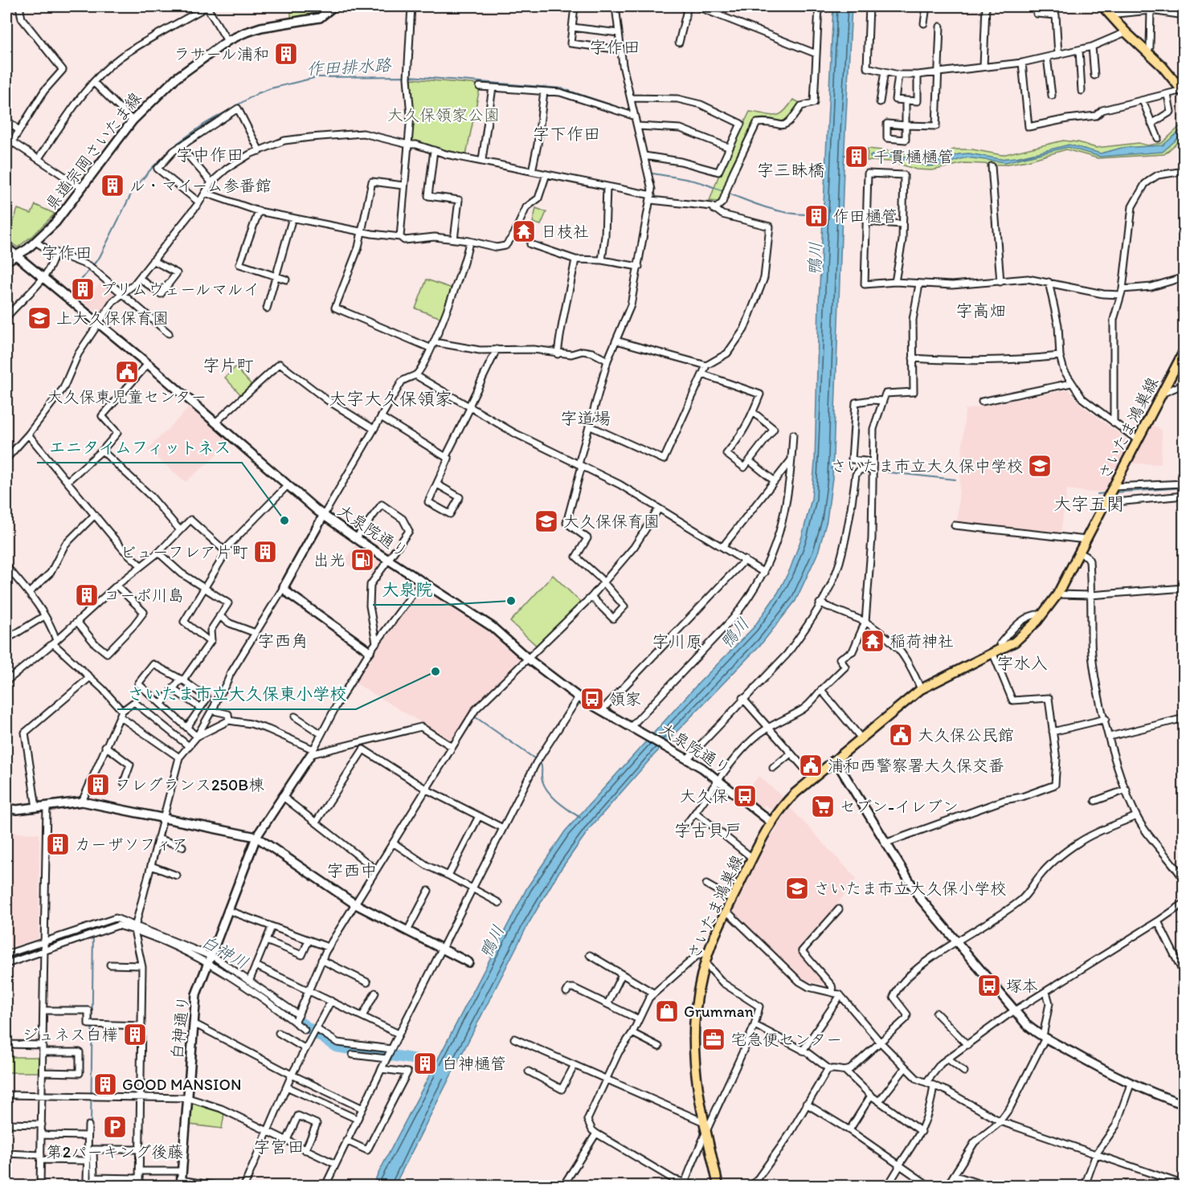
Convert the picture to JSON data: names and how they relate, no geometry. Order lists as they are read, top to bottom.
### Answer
{
  "streets": {
    "main road": ["さいたま鴻巣線"],
    "street": ["県道宗岡さいたま線", "大泉院通り", "白神通り"]
  },
  "crossings": [
    ["県道宗岡さいたま線", "大泉院通り"],
    ["さいたま鴻巣線", "大泉院通り"]
  ],
  "districts": [
    "字作田",
    "字下作田",
    "字中作田",
    "字三眛橋",
    "字作田",
    "字高畑",
    "字片町",
    "大字大久保領家",
    "字道場",
    "大字五関",
    "字西角",
    "字川原",
    "字水入",
    "字古貝戸",
    "字西中",
    "字宮田"
  ],
  "water": ["作田排水路", "鴨川", "白神川"],
  "parks": ["大久保領家公園"],
  "places": {
    "building": [
      "ラサール浦和",
      "千貫樋樋管",
      "ル・マイーム参番館",
      "作田樋管",
      "プリムヴェールマルイ",
      "ビューフレア片町",
      "コーポ川島",
      "フレグランス250B棟",
      "カーザソフィア",
      "ジュネス白樺",
      "白神樋管",
      "GOOD MANSION"
    ],
    "temple": ["日枝社", "稲荷神社"],
    "school or university": [
      "上大久保保育園",
      "さいたま市立大久保中学校",
      "大久保保育園",
      "さいたま市立大久保小学校"
    ],
    "public building": ["大久保東児童センター", "大久保公民館", "浦和西警察署大久保交番"],
    "other": ["エニタイムフィットネス", "大泉院", "さいたま市立大久保東小学校"],
    "fuel station": ["出光"],
    "bus stop": ["領家", "大久保", "塚本"],
    "supermarket": ["セブン-イレブン"],
    "shop": ["Grumman"],
    "office": ["宅急便センター"],
    "parking": ["第2パーキング後藤"]
  }
}
